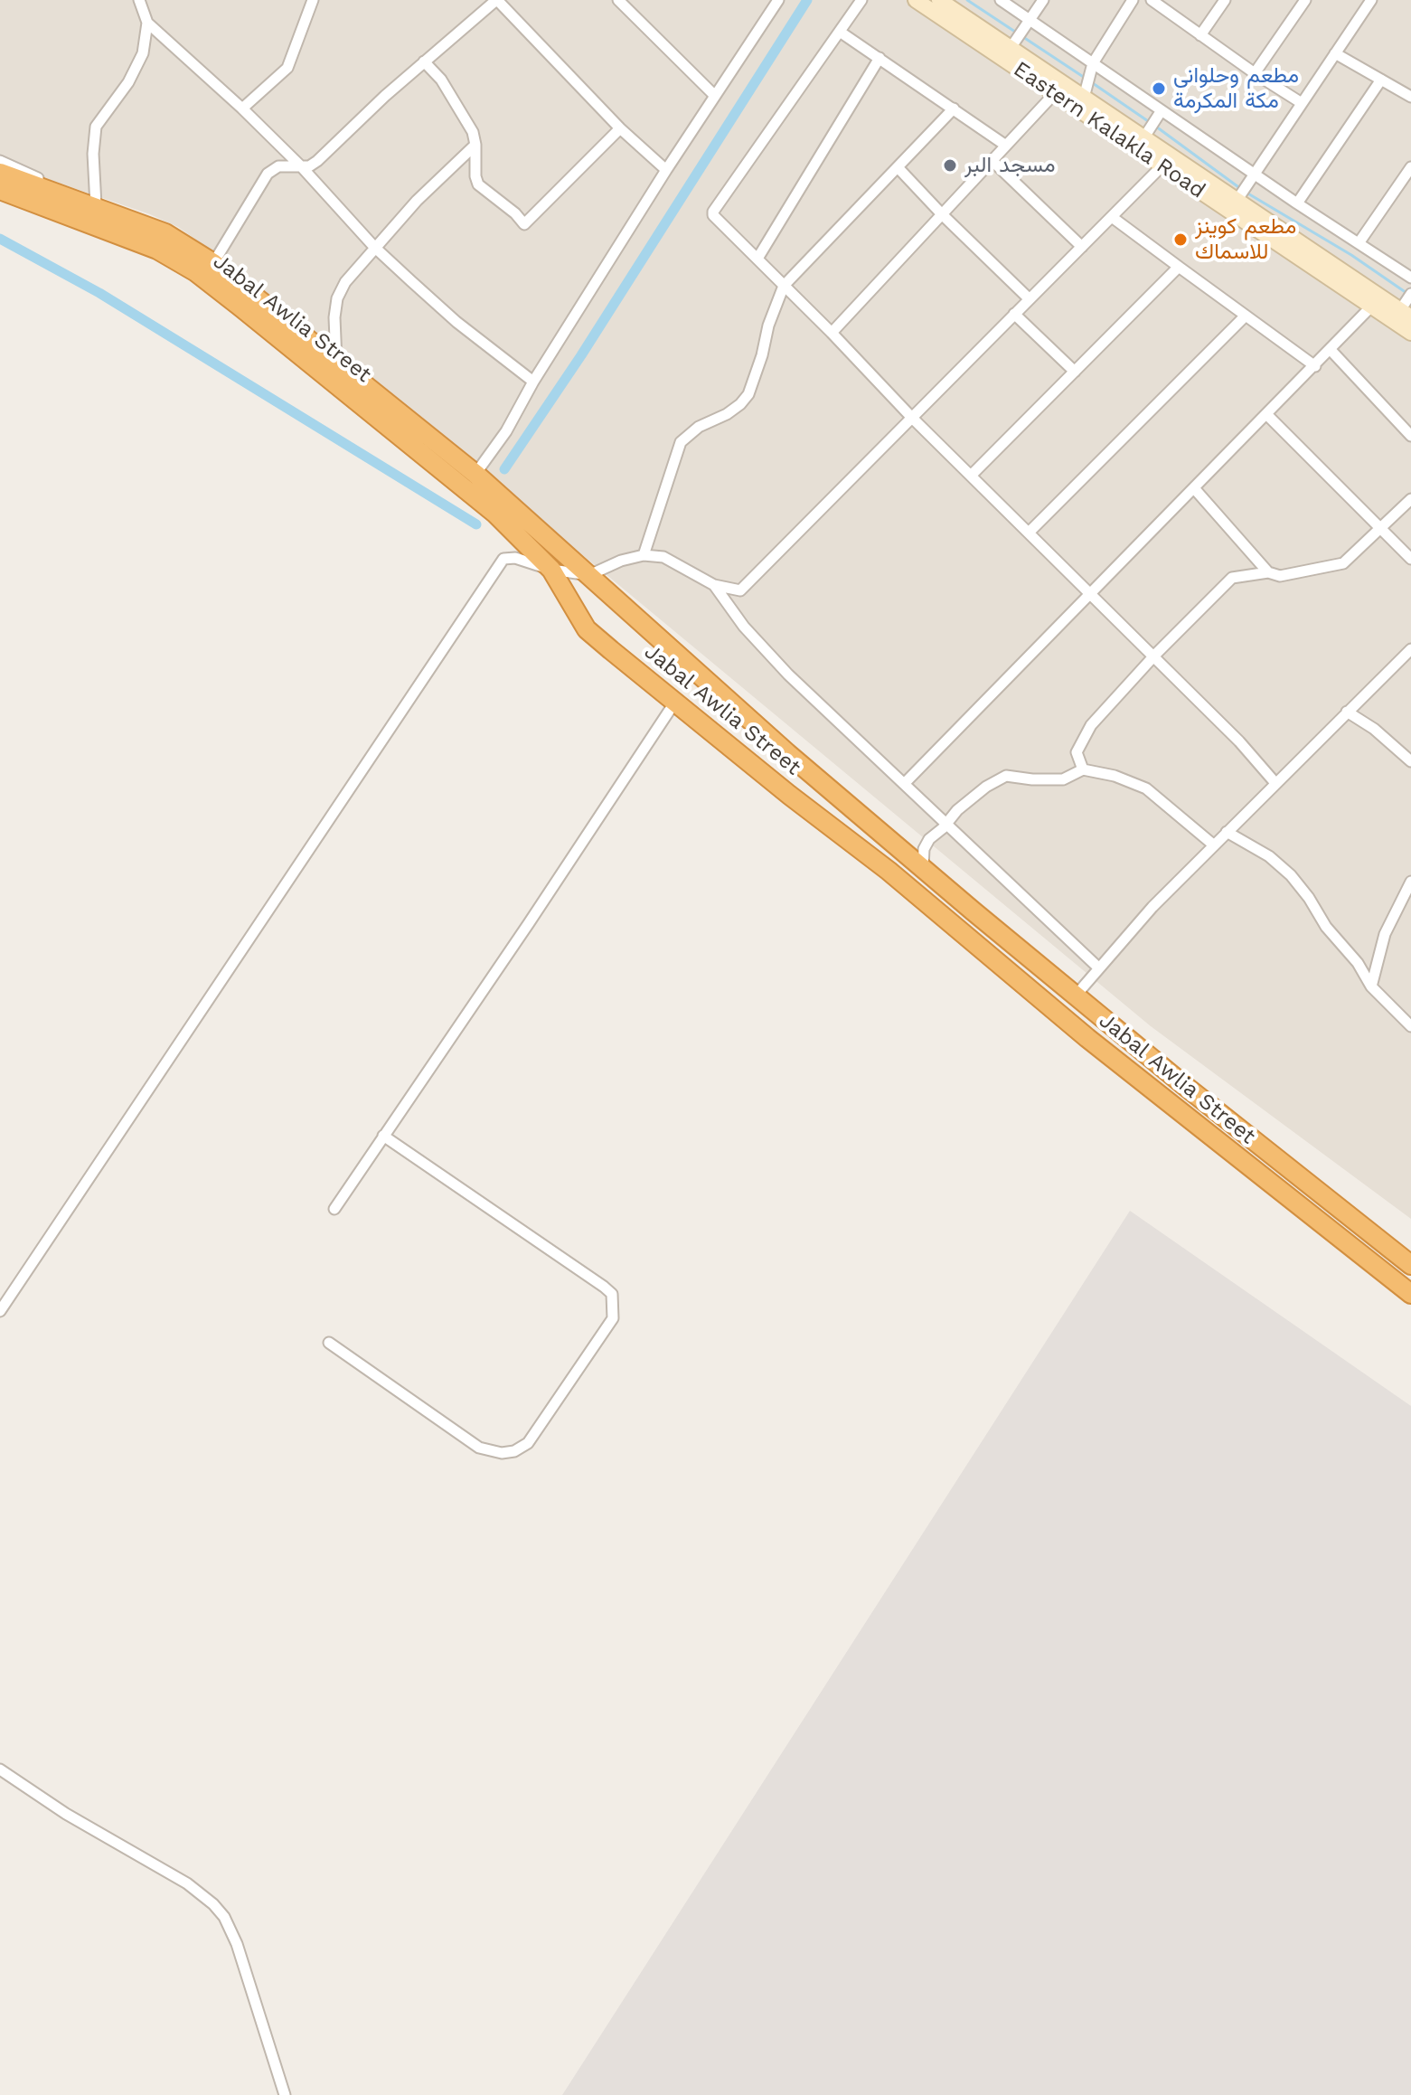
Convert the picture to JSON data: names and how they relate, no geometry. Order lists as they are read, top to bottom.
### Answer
{
  "streets": {
    "highway": ["Jabal Awlia Street"],
    "street": ["Eastern Kalakla Road"]
  },
  "places": ["مطعم وحلواني مكة المكرمة", "مسجد البر", "مطعم كوينز للاسماك"]
}
